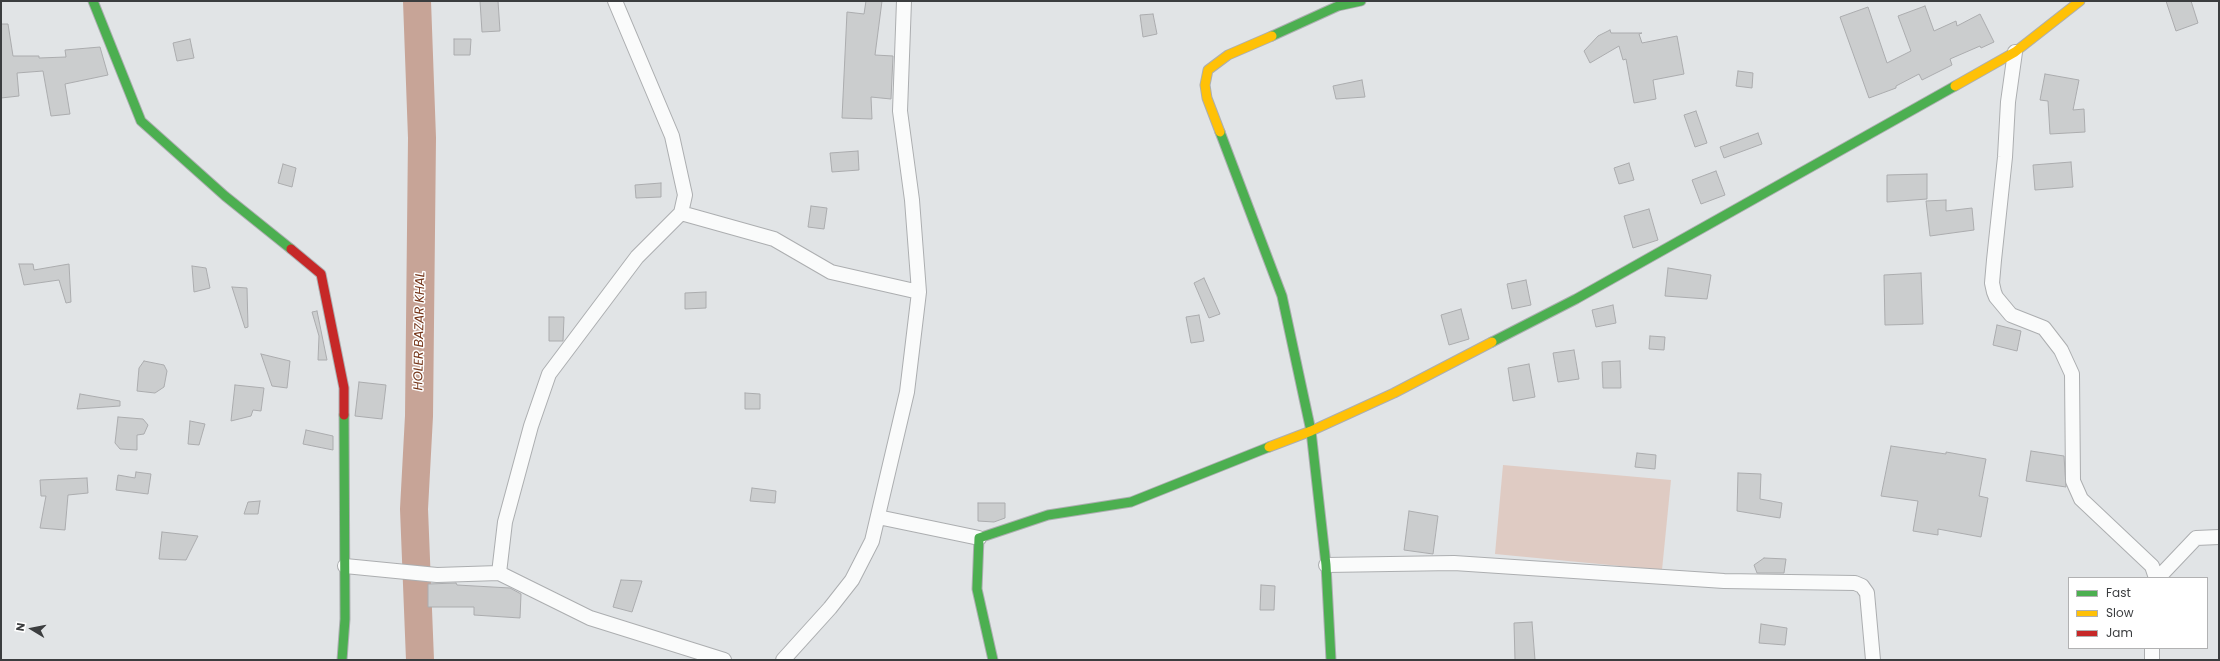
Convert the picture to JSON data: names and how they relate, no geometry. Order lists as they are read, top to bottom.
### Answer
{
  "water": ["HOLER BAZAR KHAL"],
  "legend": ["Fast", "Slow", "Jam"],
  "north": "left"
}
